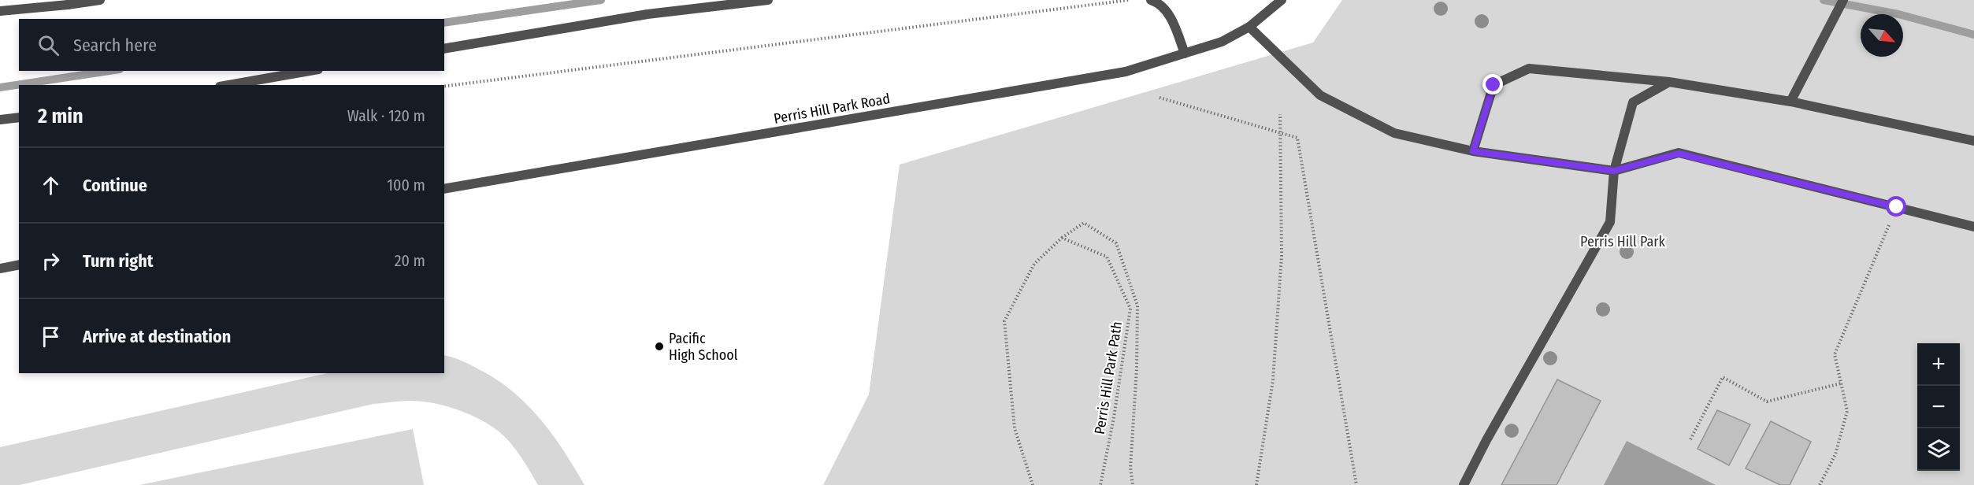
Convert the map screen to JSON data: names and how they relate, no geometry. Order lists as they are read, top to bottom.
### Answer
{
  "streets": {
    "street": ["Perris Hill Park Road"],
    "path": ["Perris Hill Park Path"]
  },
  "parks": ["Perris Hill Park"],
  "places": ["Pacific High School"],
  "north": "bottom right",
  "page": {
    "search": "Search here",
    "heading": ["2 min", "Walk · 120 m"],
    "list": [
      ["Continue", "100 m"],
      ["Turn right", "20 m"],
      "Arrive at destination"
    ],
    "map_buttons": ["+", "−"]
  }
}
